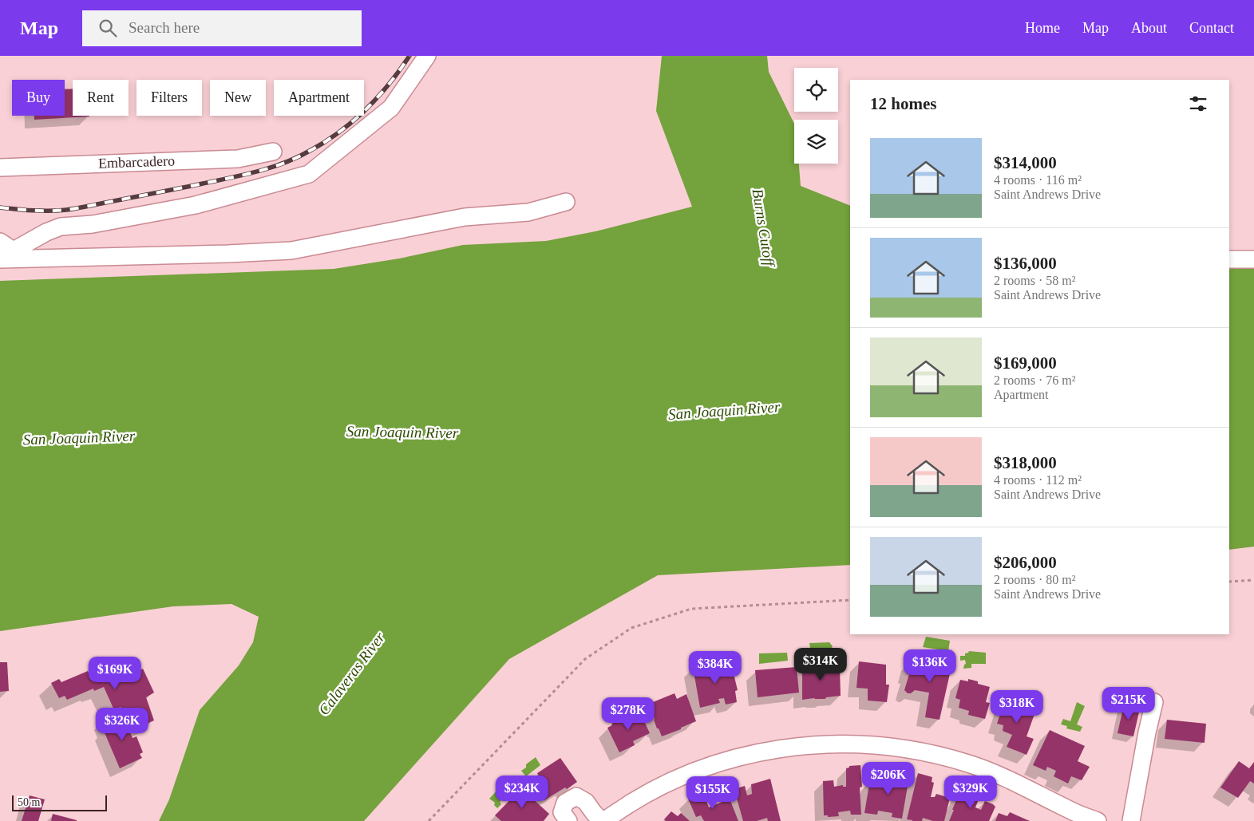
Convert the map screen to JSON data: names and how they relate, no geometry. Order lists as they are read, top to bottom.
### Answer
{
  "streets": {
    "street": ["Embarcadero"]
  },
  "water": ["Burns Cutoff", "San Joaquin River", "Calaveras River"],
  "scale_bar": "50 m",
  "page": {
    "header": "Map",
    "search": "Search here",
    "nav": [
      "Home",
      "Map",
      "About",
      "Contact"
    ],
    "chip": [
      "Buy",
      "Rent",
      "Filters",
      "New",
      "Apartment"
    ],
    "heading": "12 homes",
    "list": [
      {
        "name": "$314,000",
        "note": "4 rooms · 116 m² · Saint Andrews Drive"
      },
      {
        "name": "$136,000",
        "note": "2 rooms · 58 m² · Saint Andrews Drive"
      },
      {
        "name": "$169,000",
        "note": "2 rooms · 76 m² · Apartment"
      },
      {
        "name": "$318,000",
        "note": "4 rooms · 112 m² · Saint Andrews Drive"
      },
      {
        "name": "$206,000",
        "note": "2 rooms · 80 m² · Saint Andrews Drive"
      }
    ],
    "price": [
      "$314K",
      "$136K",
      "$384K",
      "$169K",
      "$215K",
      "$318K",
      "$278K",
      "$326K",
      "$206K",
      "$234K",
      "$329K",
      "$155K"
    ],
    "scale": "50 m"
  }
}
